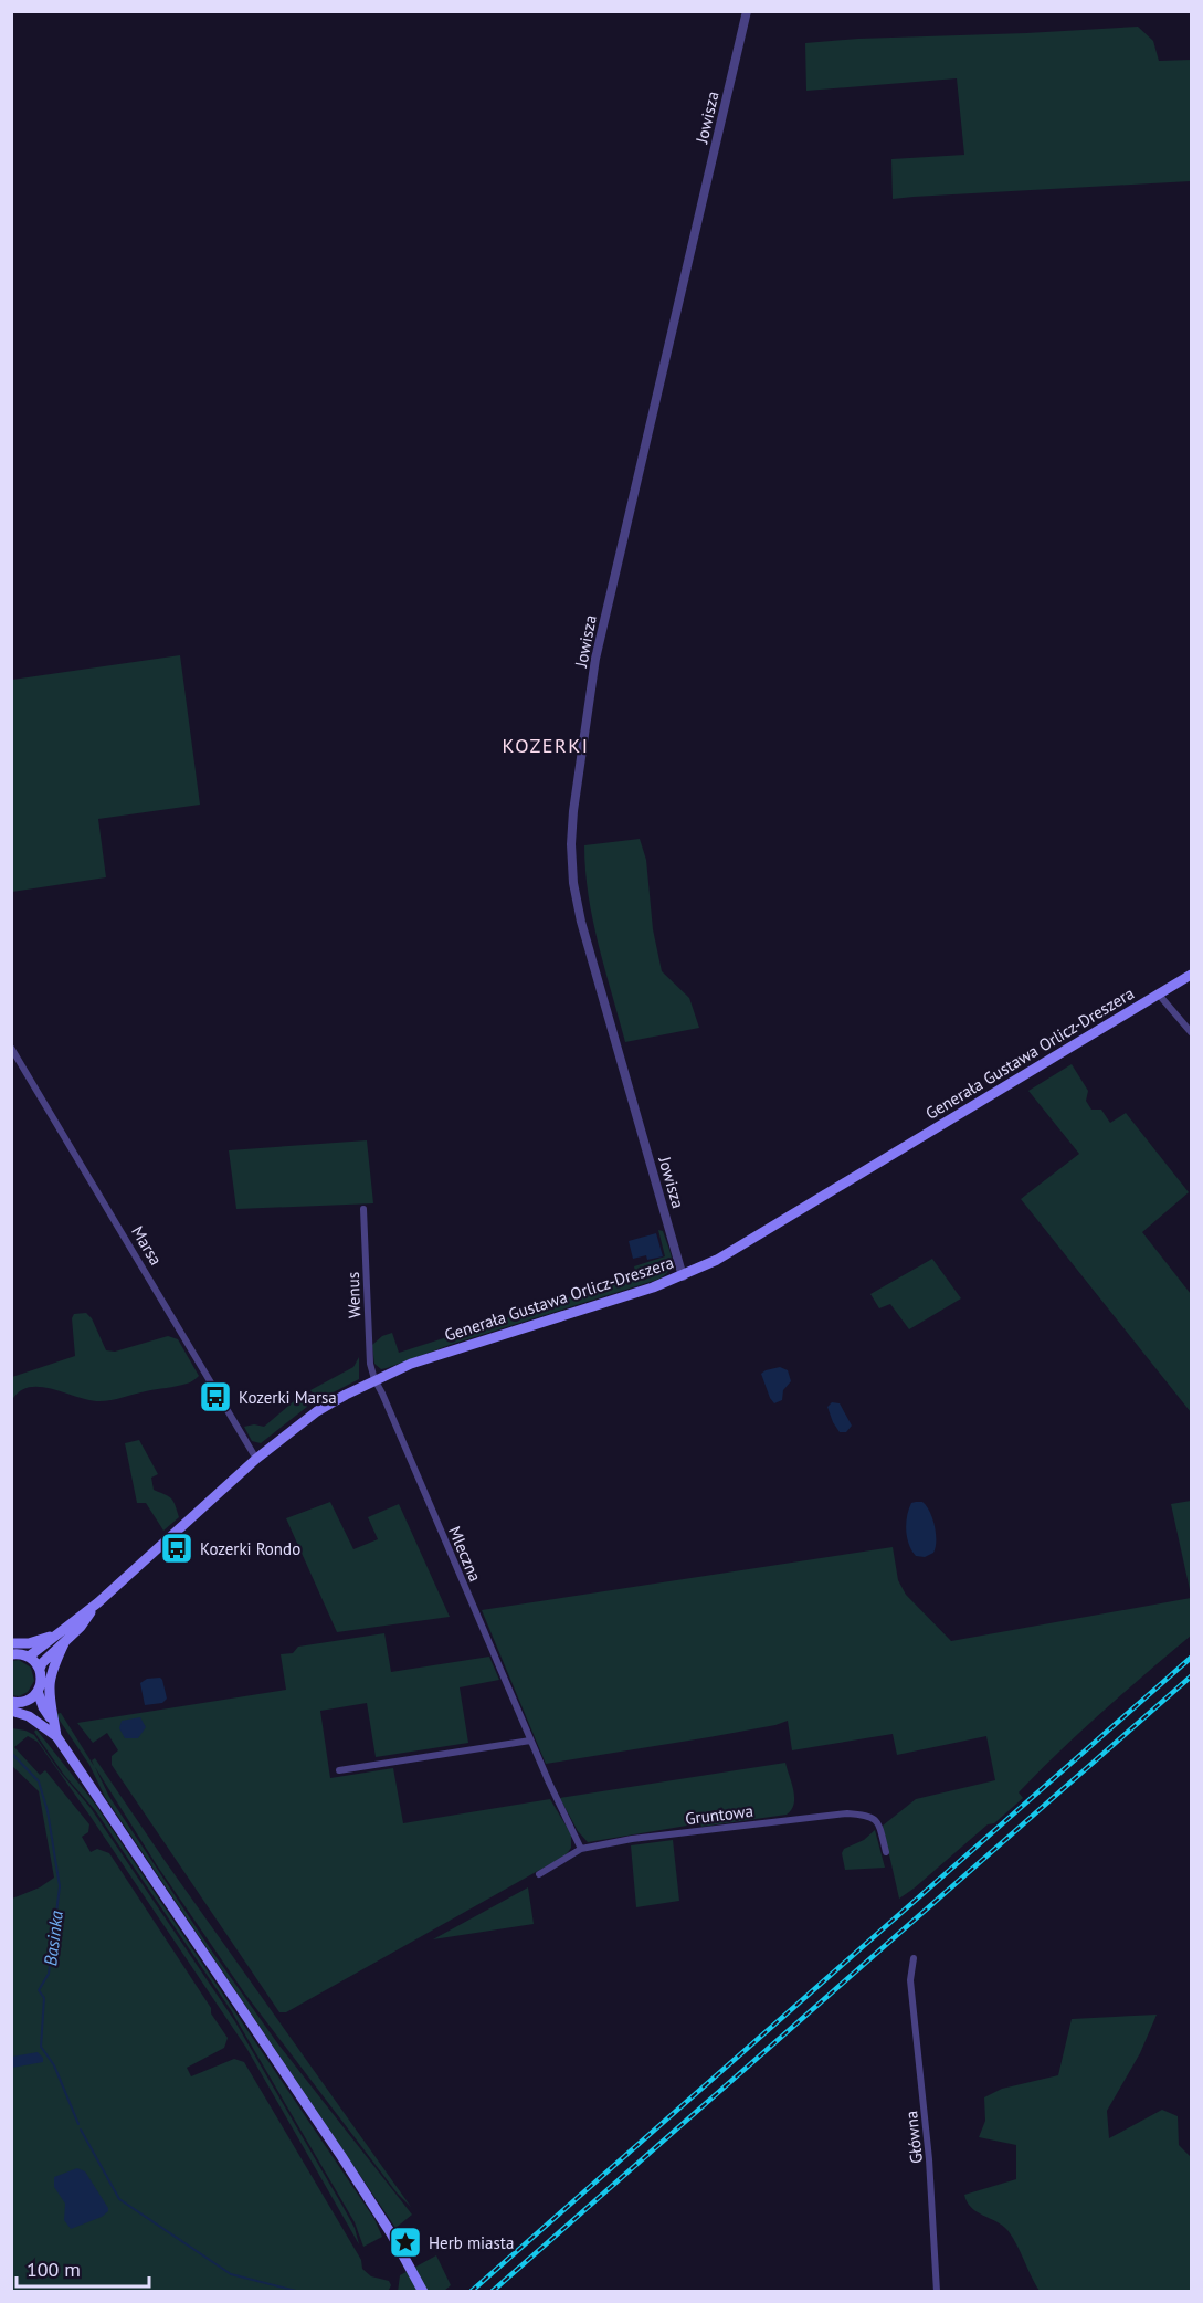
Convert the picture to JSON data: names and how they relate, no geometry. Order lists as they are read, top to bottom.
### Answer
{
  "streets": {
    "main road": ["Generała Gustawa Orlicz-Dreszera"],
    "street": [
      "Jowisza",
      "Marsa",
      "Wenus",
      "Mleczna",
      "Gruntowa",
      "Główna"
    ]
  },
  "crossings": [
    ["Jowisza", "Generała Gustawa Orlicz-Dreszera"],
    ["Generała Gustawa Orlicz-Dreszera", "Marsa"],
    ["Generała Gustawa Orlicz-Dreszera", "Wenus"],
    ["Generała Gustawa Orlicz-Dreszera", "Mleczna"],
    ["Wenus", "Mleczna"],
    ["Mleczna", "Gruntowa"]
  ],
  "districts": ["KOZERKI"],
  "water": ["Basinka"],
  "places": {
    "bus stop": ["Kozerki Marsa", "Kozerki Rondo"],
    "place": ["Herb miasta"]
  },
  "scale_bar": "100 m"
}
